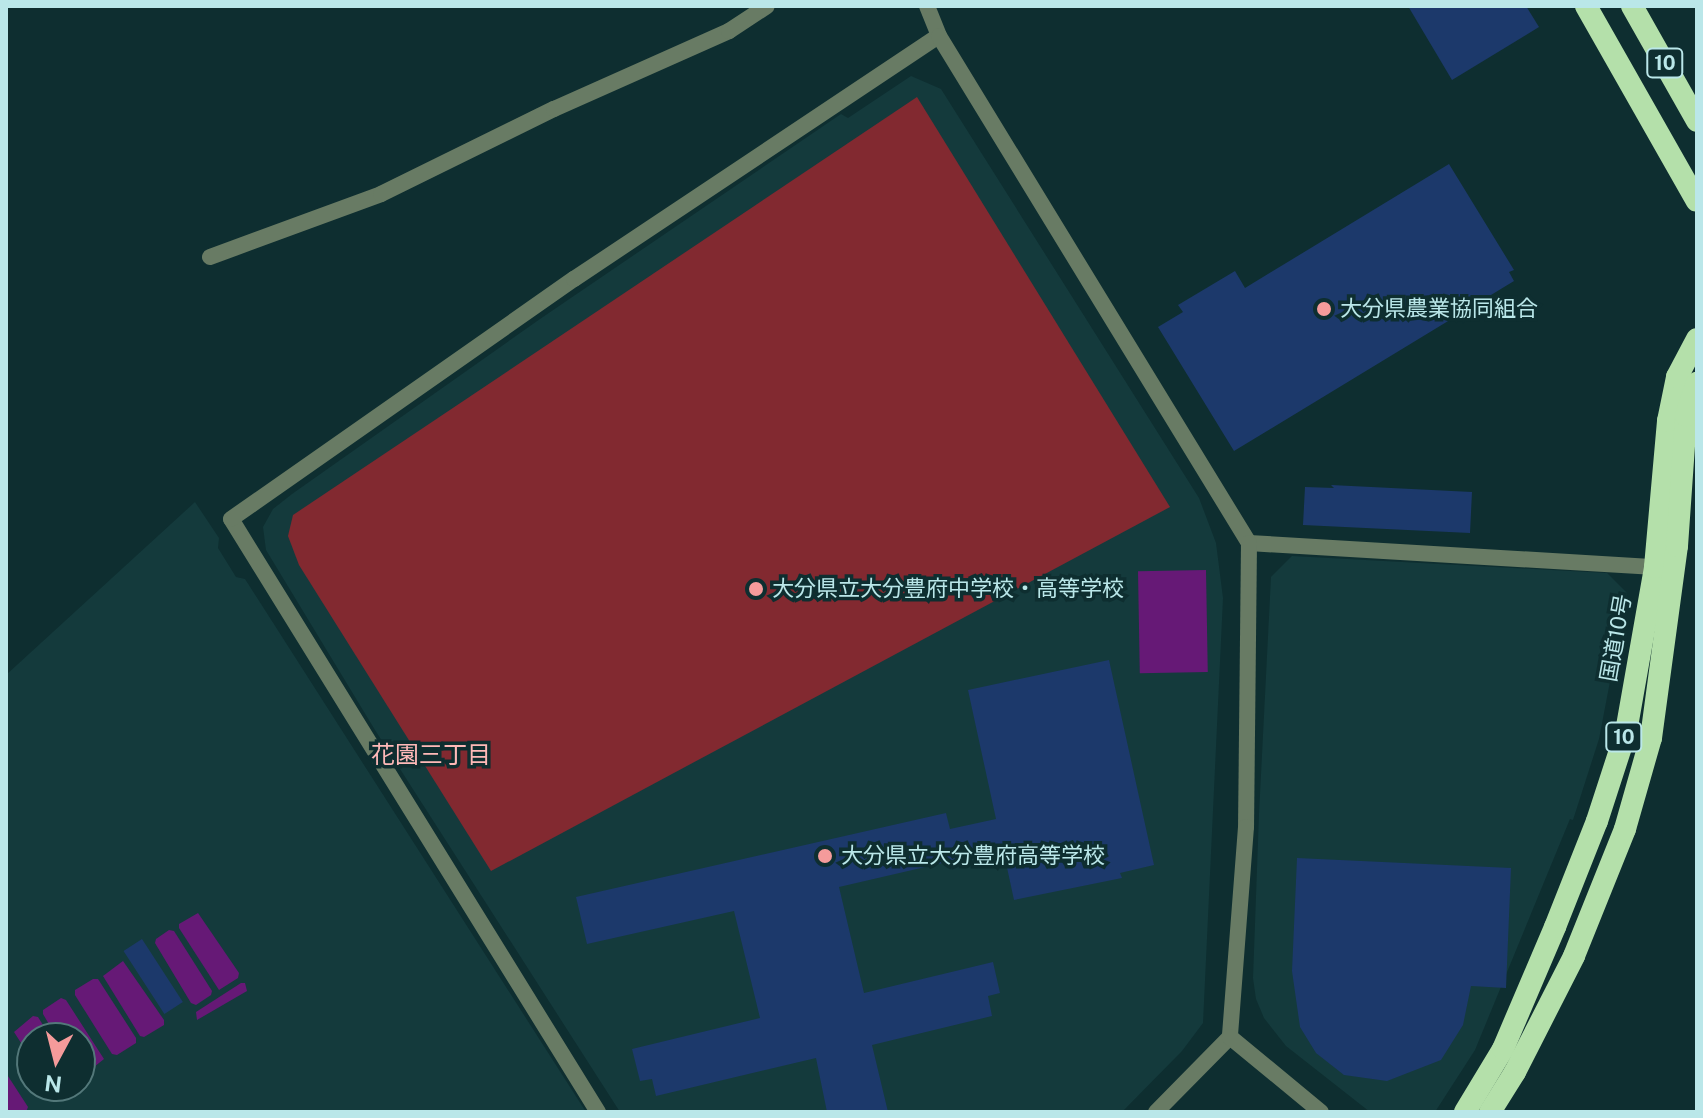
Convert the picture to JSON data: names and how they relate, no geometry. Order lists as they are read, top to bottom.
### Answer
{
  "streets": {
    "highway": ["10", "国道10号"]
  },
  "districts": ["花園三丁目"],
  "places": ["大分県農業協同組合", "大分県立大分豊府中学校・高等学校", "大分県立大分豊府高等学校"],
  "north": "bottom"
}
